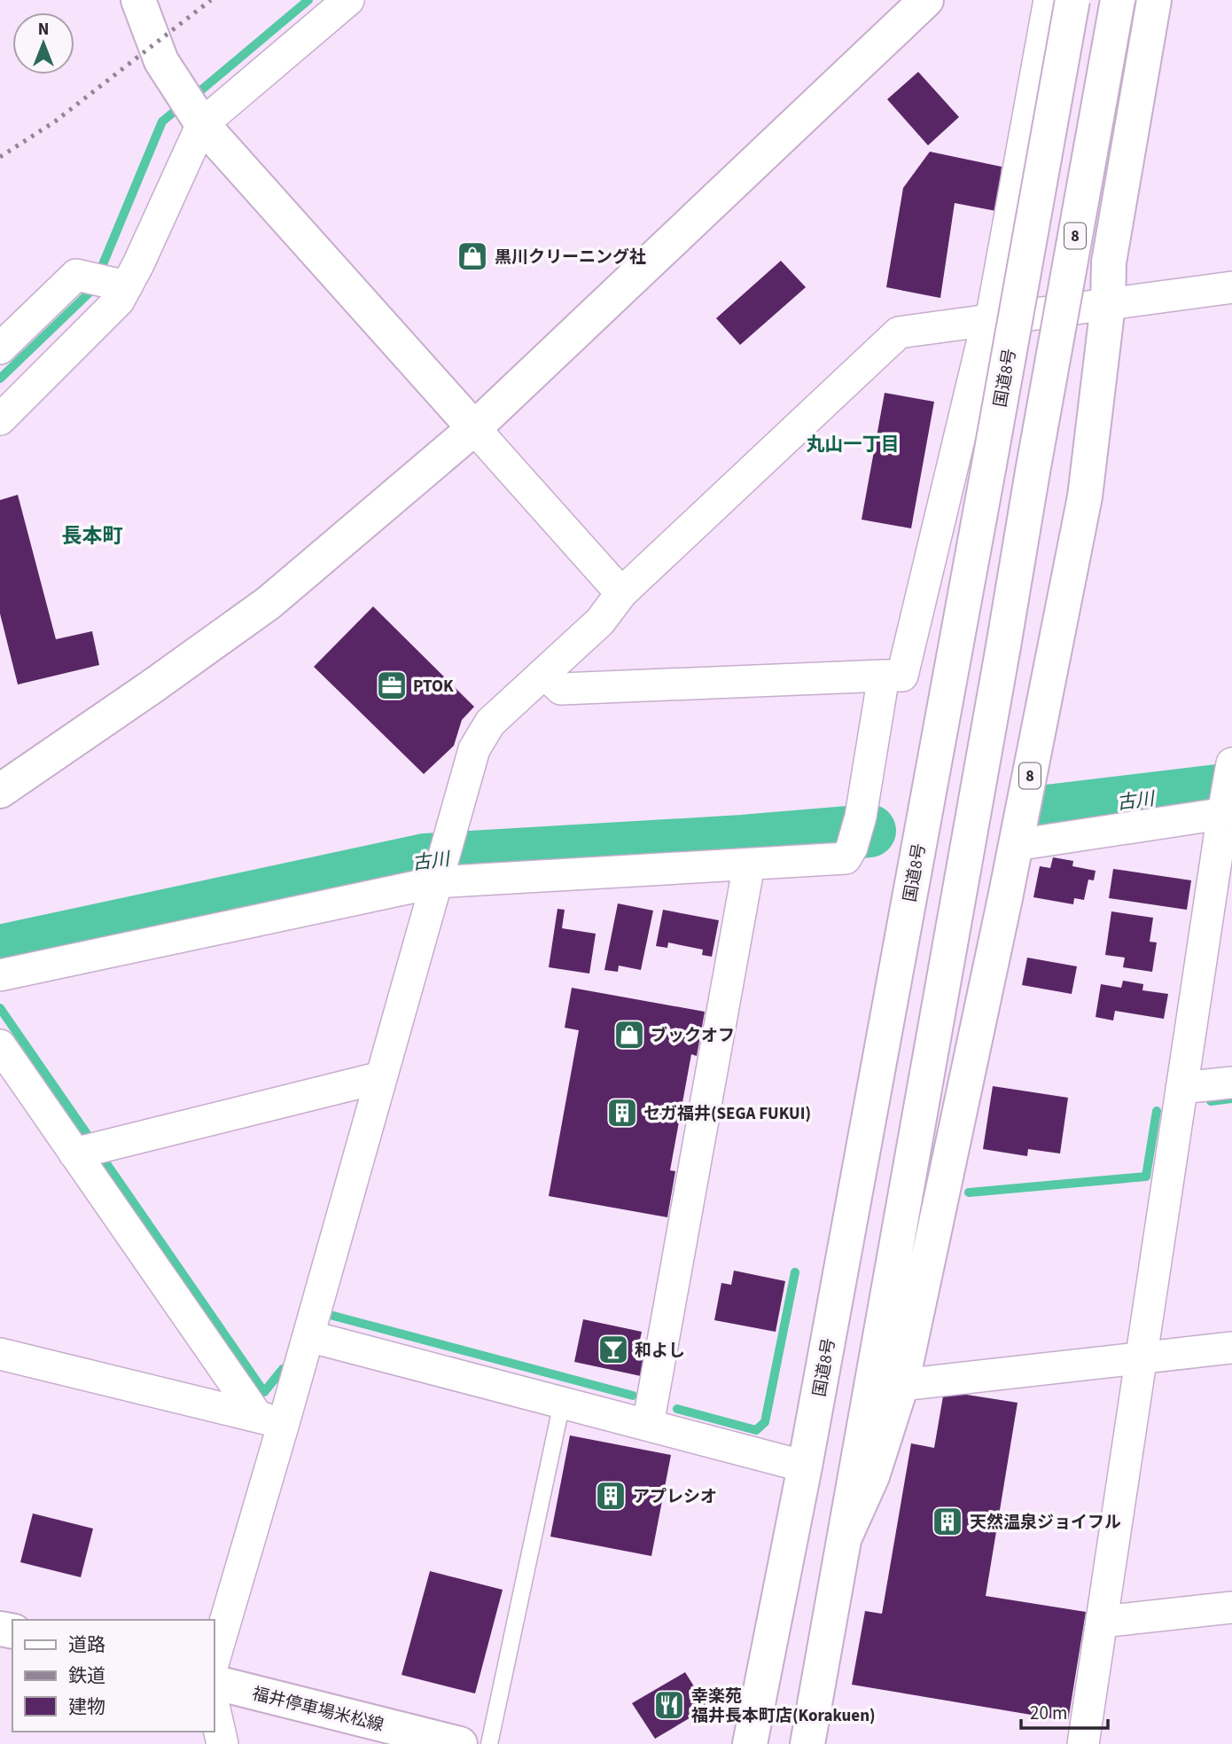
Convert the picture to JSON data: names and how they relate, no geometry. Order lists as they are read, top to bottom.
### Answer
{
  "streets": {
    "main road": ["8", "国道8号", "福井停車場米松線"]
  },
  "districts": ["丸山一丁目", "長本町"],
  "water": ["古川"],
  "places": {
    "shop": ["黒川クリーニング社", "ブックオフ"],
    "office": ["PTOK"],
    "building": ["セガ福井(SEGA FUKUI)", "アプレシオ", "天然温泉ジョイフル"],
    "bar": ["和よし"],
    "restaurant": ["幸楽苑 福井長本町店(Korakuen)"]
  },
  "legend": ["道路", "鉄道", "建物"],
  "scale_bar": "20 m",
  "north": "top"
}
